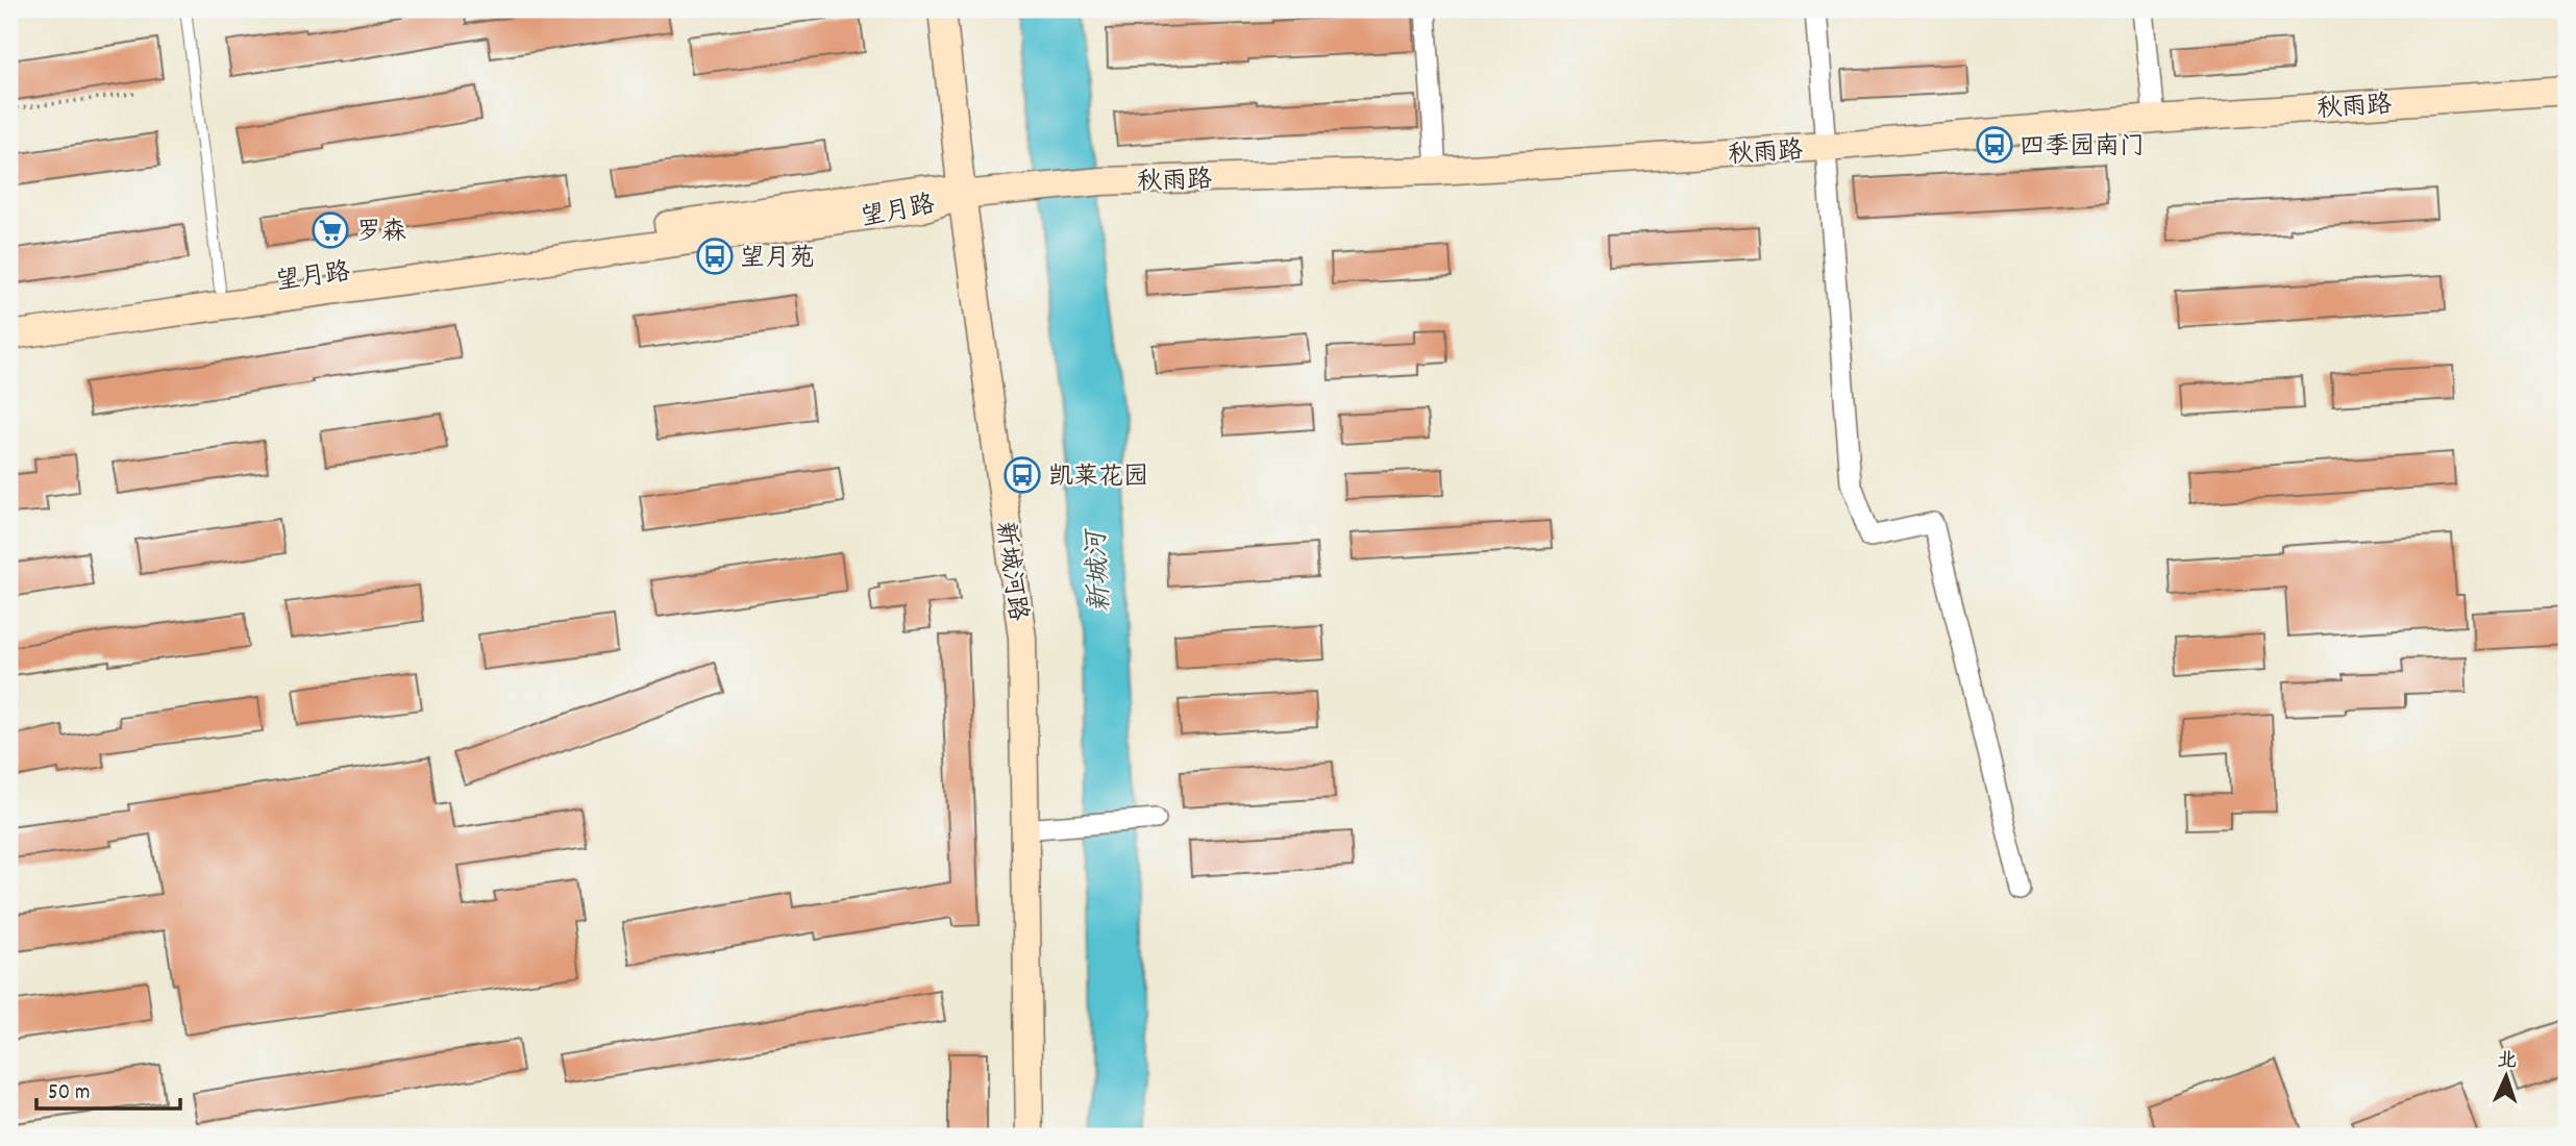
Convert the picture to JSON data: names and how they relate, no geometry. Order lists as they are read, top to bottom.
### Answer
{
  "streets": {
    "street": ["秋雨路", "望月路", "新城河路"]
  },
  "crossings": [
    ["秋雨路", "望月路"],
    ["秋雨路", "新城河路"],
    ["望月路", "新城河路"]
  ],
  "water": ["新城河"],
  "places": {
    "bus stop": ["四季园南门", "望月苑", "凯莱花园"],
    "supermarket": ["罗森"]
  },
  "scale_bar": "50 m",
  "north": "top"
}
